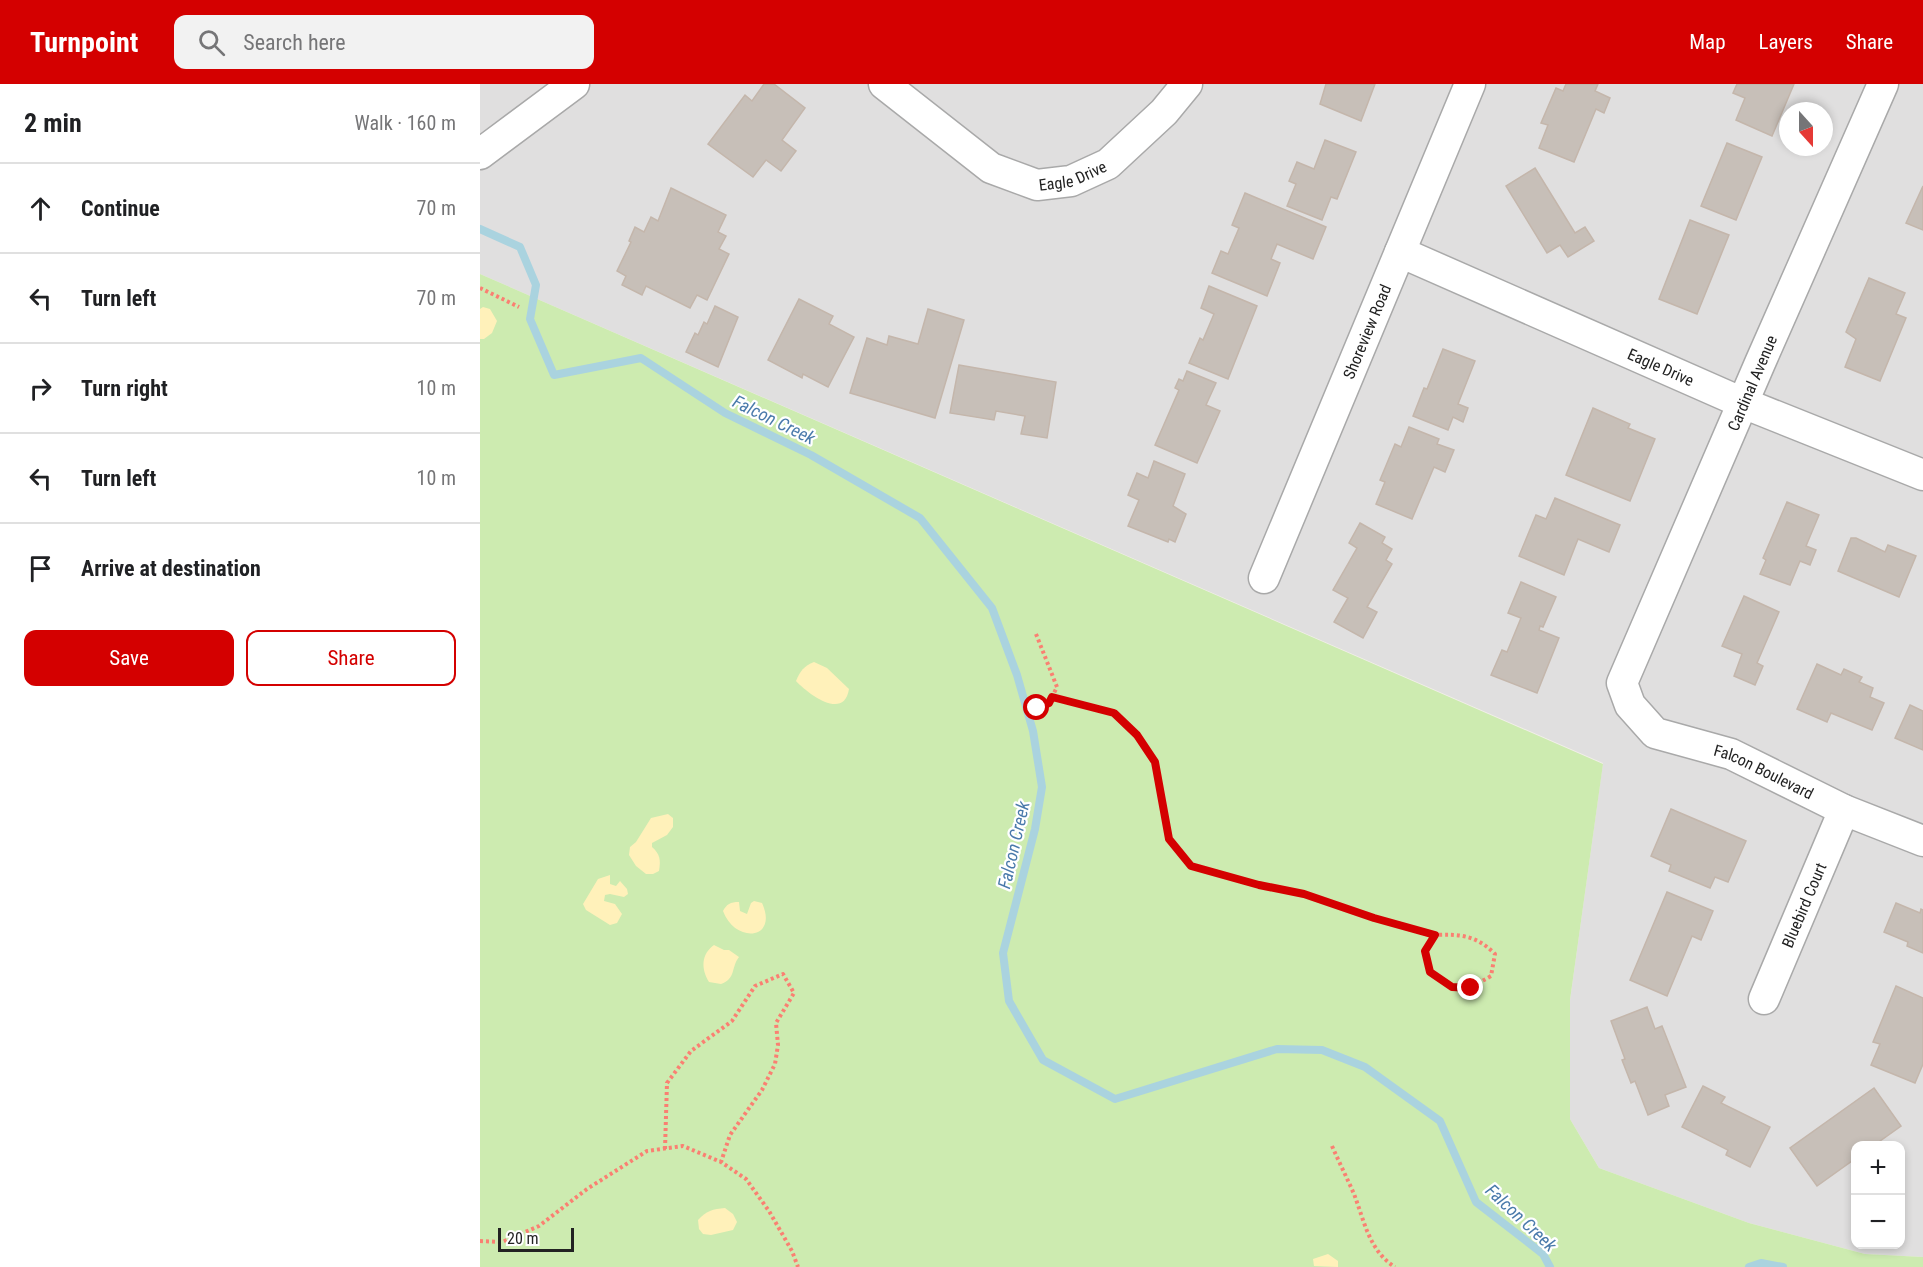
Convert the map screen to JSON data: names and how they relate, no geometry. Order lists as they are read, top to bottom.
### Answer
{
  "streets": {
    "street": [
      "Eagle Drive",
      "Shoreview Road",
      "Cardinal Avenue",
      "Falcon Boulevard",
      "Bluebird Court"
    ]
  },
  "crossings": [
    ["Eagle Drive", "Shoreview Road"],
    ["Eagle Drive", "Cardinal Avenue"],
    ["Cardinal Avenue", "Falcon Boulevard"],
    ["Falcon Boulevard", "Bluebird Court"]
  ],
  "water": ["Falcon Creek"],
  "scale_bar": "20 m",
  "north": "bottom",
  "page": {
    "header": "Turnpoint",
    "search": "Search here",
    "nav": ["Map", "Layers", "Share"],
    "heading": ["2 min", "Walk · 160 m"],
    "list": [
      ["Continue", "70 m"],
      ["Turn left", "70 m"],
      ["Turn right", "10 m"],
      ["Turn left", "10 m"],
      "Arrive at destination"
    ],
    "buttons": ["Save", "Share"],
    "map_buttons": ["+", "−"],
    "scale": "20 m"
  }
}
